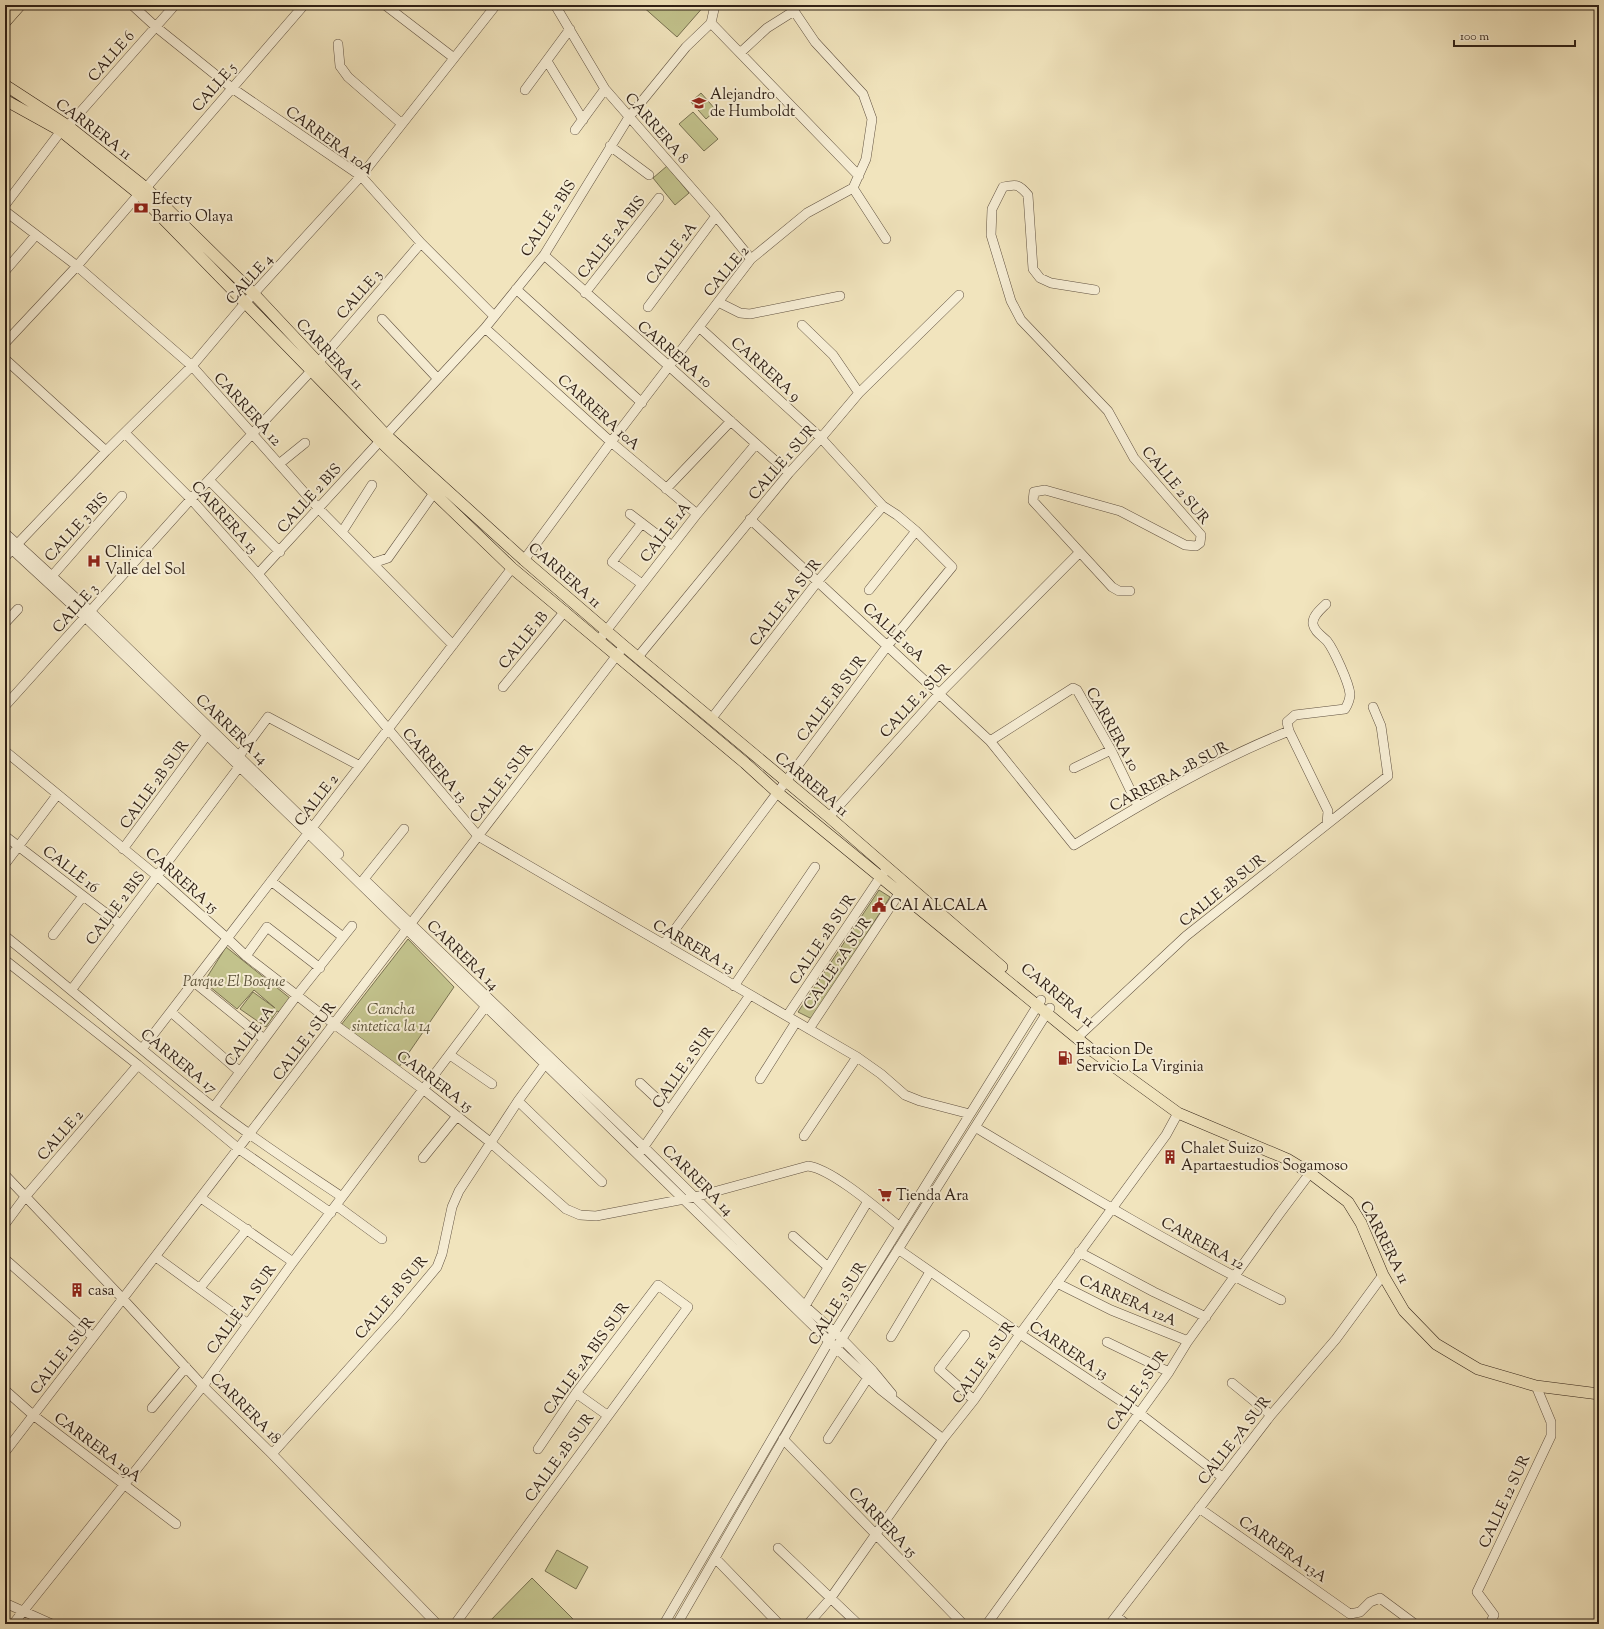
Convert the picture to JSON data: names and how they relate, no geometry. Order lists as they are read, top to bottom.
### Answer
{
  "streets": {
    "main road": ["CARRERA 11"],
    "street": [
      "CALLE 6",
      "CALLE 5",
      "CARRERA 8",
      "CARRERA 10A",
      "CALLE 2 BIS",
      "CALLE 2A BIS",
      "CALLE 2A",
      "CALLE 2",
      "CALLE 4",
      "CALLE 3",
      "CARRERA 10",
      "CARRERA 9",
      "CARRERA 12",
      "CALLE 1 SUR",
      "CALLE 2 SUR",
      "CARRERA 13",
      "CALLE 3 BIS",
      "CALLE 1A",
      "CALLE 1A SUR",
      "CALLE 10A",
      "CALLE 1B",
      "CALLE 1B SUR",
      "CARRERA 14",
      "CARRERA 2B SUR",
      "CALLE 2B SUR",
      "CALLE 16",
      "CARRERA 15",
      "CALLE 2A SUR",
      "CARRERA 17",
      "CARRERA 12A",
      "CALLE 3 SUR",
      "CALLE 2A BIS SUR",
      "CALLE 4 SUR",
      "CALLE 5 SUR",
      "CARRERA 18",
      "CALLE 7A SUR",
      "CARRERA 19A",
      "CALLE 12 SUR",
      "CARRERA 13A"
    ]
  },
  "crossings": [
    ["CALLE 6", "CARRERA 11"],
    ["CALLE 6", "CARRERA 10A"],
    ["CALLE 5", "CARRERA 11"],
    ["CALLE 5", "CARRERA 10A"],
    ["CALLE 5", "CARRERA 12"],
    ["CARRERA 8", "CALLE 2 BIS"],
    ["CARRERA 8", "CALLE 2A"],
    ["CARRERA 8", "CALLE 2"],
    ["CARRERA 11", "CALLE 2 BIS"],
    ["CARRERA 11", "CALLE 2"],
    ["CARRERA 11", "CALLE 4"],
    ["CARRERA 11", "CALLE 3"],
    ["CARRERA 11", "CALLE 1 SUR"],
    ["CARRERA 11", "CALLE 2 SUR"],
    ["CARRERA 11", "CALLE 1A"],
    ["CARRERA 11", "CALLE 1A SUR"],
    ["CARRERA 11", "CALLE 1B"],
    ["CARRERA 11", "CALLE 1B SUR"],
    ["CARRERA 11", "CALLE 2B SUR"],
    ["CARRERA 11", "CALLE 2A SUR"],
    ["CARRERA 11", "CALLE 3 SUR"],
    ["CARRERA 11", "CALLE 4 SUR"],
    ["CARRERA 11", "CALLE 5 SUR"],
    ["CARRERA 11", "CALLE 7A SUR"],
    ["CARRERA 11", "CALLE 12 SUR"],
    ["CARRERA 10A", "CALLE 2 BIS"],
    ["CARRERA 10A", "CALLE 2"],
    ["CARRERA 10A", "CALLE 4"],
    ["CARRERA 10A", "CALLE 3"],
    ["CARRERA 10A", "CALLE 1A"],
    ["CALLE 2 BIS", "CARRERA 10"],
    ["CALLE 2 BIS", "CARRERA 12"],
    ["CALLE 2 BIS", "CARRERA 13"],
    ["CALLE 2 BIS", "CARRERA 14"],
    ["CALLE 2 BIS", "CALLE 16"],
    ["CALLE 2 BIS", "CARRERA 15"],
    ["CALLE 2 BIS", "CARRERA 17"],
    ["CALLE 2A BIS", "CARRERA 10"],
    ["CALLE 2", "CARRERA 10"],
    ["CALLE 2", "CARRERA 9"],
    ["CALLE 2", "CARRERA 12"],
    ["CALLE 2", "CARRERA 13"],
    ["CALLE 2", "CARRERA 14"],
    ["CALLE 2", "CARRERA 15"],
    ["CALLE 2", "CARRERA 17"],
    ["CALLE 2", "CARRERA 18"],
    ["CALLE 4", "CARRERA 12"],
    ["CALLE 4", "CARRERA 13"],
    ["CALLE 4", "CARRERA 14"],
    ["CALLE 3", "CARRERA 12"],
    ["CALLE 3", "CARRERA 13"],
    ["CALLE 3", "CARRERA 14"],
    ["CARRERA 10", "CALLE 1 SUR"],
    ["CARRERA 10", "CALLE 1A"],
    ["CARRERA 10", "CALLE 10A"],
    ["CARRERA 10", "CARRERA 2B SUR"],
    ["CARRERA 9", "CALLE 1 SUR"],
    ["CARRERA 9", "CALLE 1A SUR"],
    ["CARRERA 9", "CALLE 1B SUR"],
    ["CARRERA 12", "CALLE 4 SUR"],
    ["CARRERA 12", "CALLE 5 SUR"],
    ["CALLE 1 SUR", "CARRERA 13"],
    ["CALLE 1 SUR", "CALLE 10A"],
    ["CALLE 1 SUR", "CARRERA 14"],
    ["CALLE 1 SUR", "CARRERA 15"],
    ["CALLE 1 SUR", "CARRERA 17"],
    ["CALLE 1 SUR", "CARRERA 18"],
    ["CALLE 1 SUR", "CARRERA 19A"],
    ["CALLE 2 SUR", "CARRERA 13"],
    ["CALLE 2 SUR", "CALLE 10A"],
    ["CALLE 2 SUR", "CARRERA 14"],
    ["CARRERA 13", "CALLE 1B SUR"],
    ["CARRERA 13", "CALLE 2B SUR"],
    ["CARRERA 13", "CALLE 2A SUR"],
    ["CARRERA 13", "CALLE 3 SUR"],
    ["CARRERA 13", "CALLE 4 SUR"],
    ["CARRERA 13", "CALLE 5 SUR"],
    ["CARRERA 13", "CALLE 7A SUR"],
    ["CALLE 3 BIS", "CARRERA 14"],
    ["CALLE 1A", "CARRERA 15"],
    ["CALLE 1A", "CARRERA 17"],
    ["CALLE 1A SUR", "CALLE 10A"],
    ["CALLE 1A SUR", "CARRERA 14"],
    ["CALLE 1A SUR", "CARRERA 15"],
    ["CALLE 1A SUR", "CARRERA 17"],
    ["CALLE 1A SUR", "CARRERA 18"],
    ["CALLE 1A SUR", "CARRERA 19A"],
    ["CALLE 10A", "CALLE 1B SUR"],
    ["CALLE 10A", "CARRERA 2B SUR"],
    ["CALLE 1B SUR", "CARRERA 14"],
    ["CALLE 1B SUR", "CARRERA 15"],
    ["CALLE 1B SUR", "CARRERA 18"],
    ["CARRERA 14", "CALLE 2B SUR"],
    ["CARRERA 14", "CARRERA 15"],
    ["CARRERA 14", "CALLE 3 SUR"],
    ["CARRERA 14", "CALLE 4 SUR"],
    ["CALLE 2B SUR", "CARRERA 15"],
    ["CALLE 2B SUR", "CALLE 2A BIS SUR"],
    ["CARRERA 15", "CALLE 3 SUR"],
    ["CARRERA 15", "CALLE 4 SUR"],
    ["CARRERA 12A", "CALLE 4 SUR"],
    ["CARRERA 12A", "CALLE 5 SUR"],
    ["CALLE 7A SUR", "CARRERA 13A"]
  ],
  "parks": ["Parque El Bosque", "Cancha sintetica la 14"],
  "places": {
    "school or university": ["Alejandro de Humboldt"],
    "bank": ["Efecty Barrio Olaya"],
    "hospital": ["Clinica Valle del Sol"],
    "public building": ["CAI ALCALA"],
    "fuel station": ["Estacion De Servicio La Virginia"],
    "building": ["Chalet Suizo Apartaestudios Sogamoso", "casa"],
    "supermarket": ["Tienda Ara"]
  },
  "scale_bar": "100 m"
}
